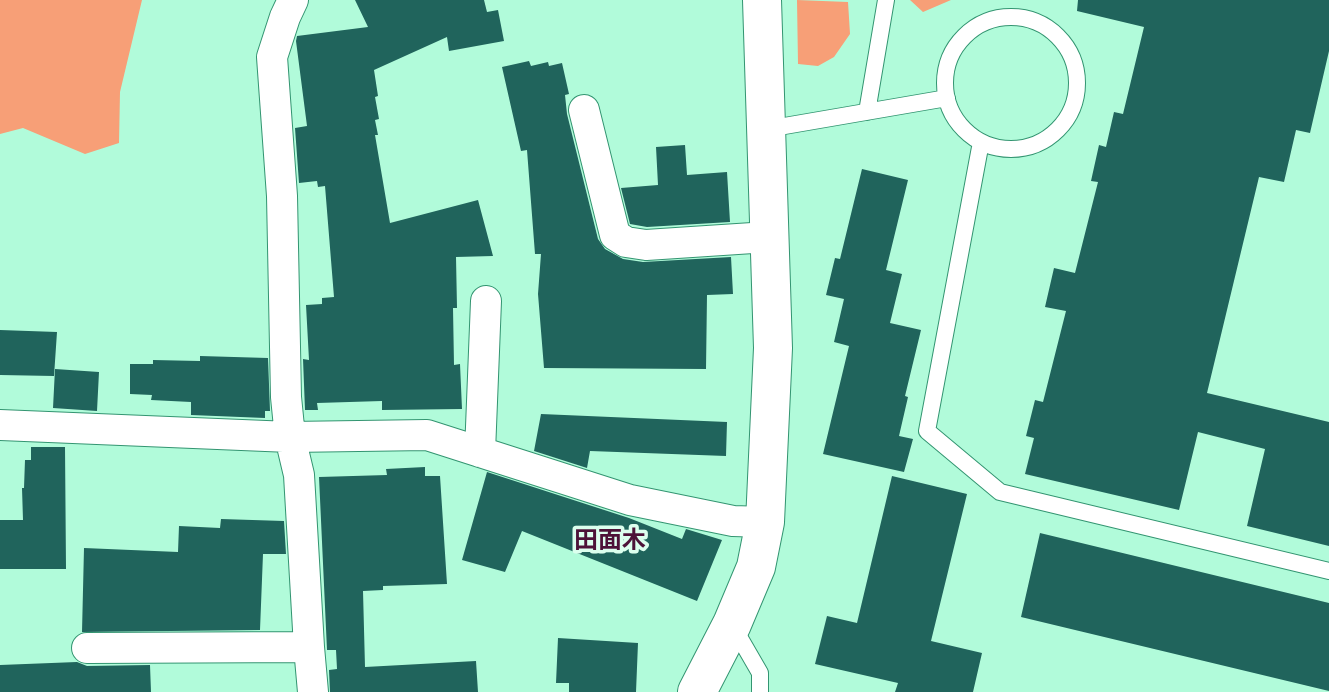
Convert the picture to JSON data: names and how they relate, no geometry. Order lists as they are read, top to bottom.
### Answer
{
  "districts": ["田面木"]
}
